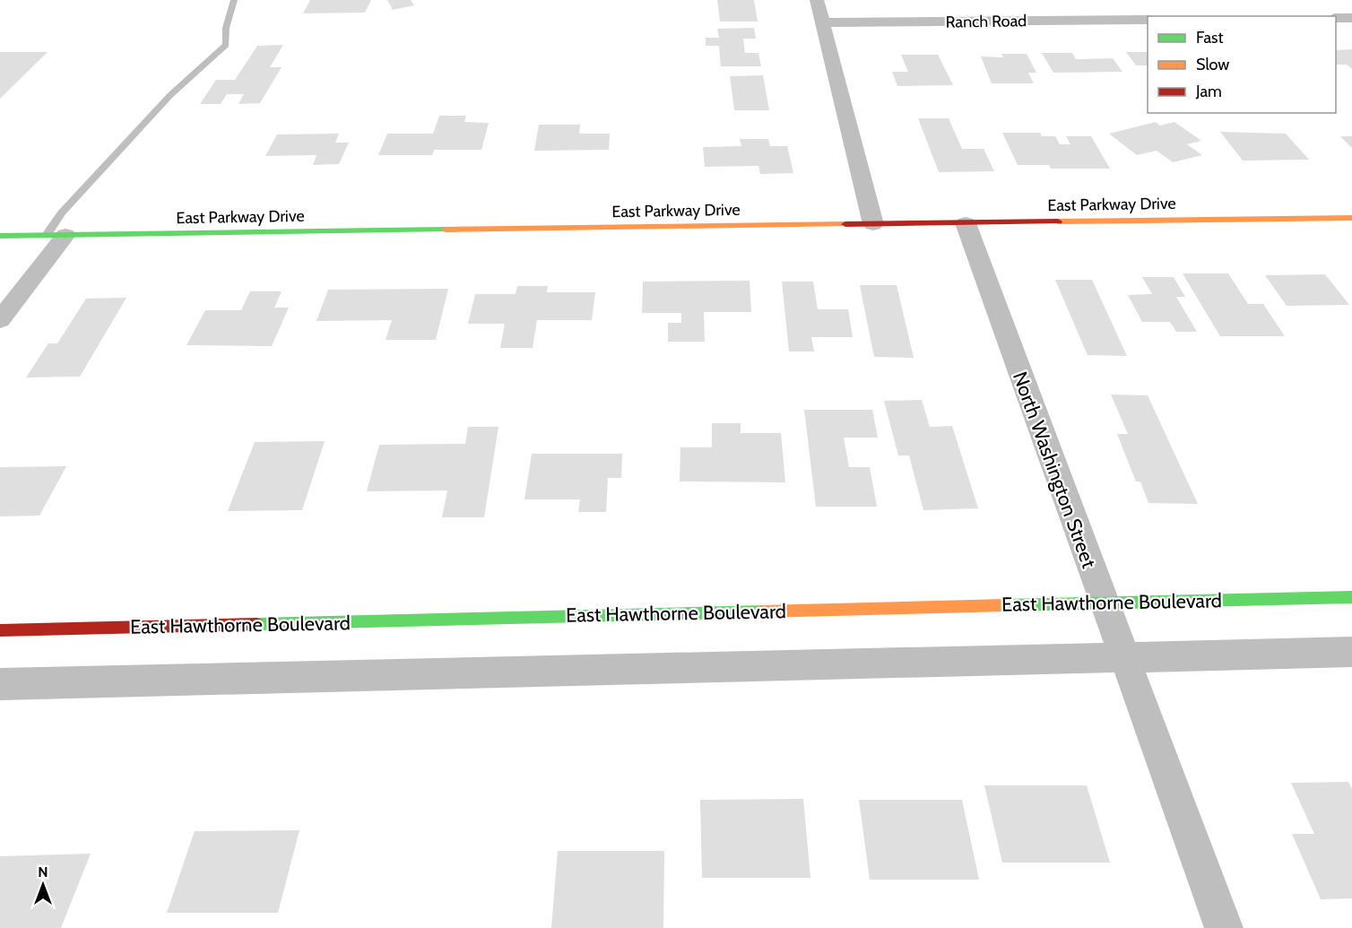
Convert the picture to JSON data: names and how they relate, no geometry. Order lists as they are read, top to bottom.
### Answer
{
  "streets": {
    "street": [
      "Ranch Road",
      "East Parkway Drive",
      "North Washington Street",
      "East Hawthorne Boulevard"
    ]
  },
  "crossings": [
    ["East Parkway Drive", "North Washington Street"],
    ["North Washington Street", "East Hawthorne Boulevard"]
  ],
  "legend": ["Fast", "Slow", "Jam"],
  "north": "top"
}
